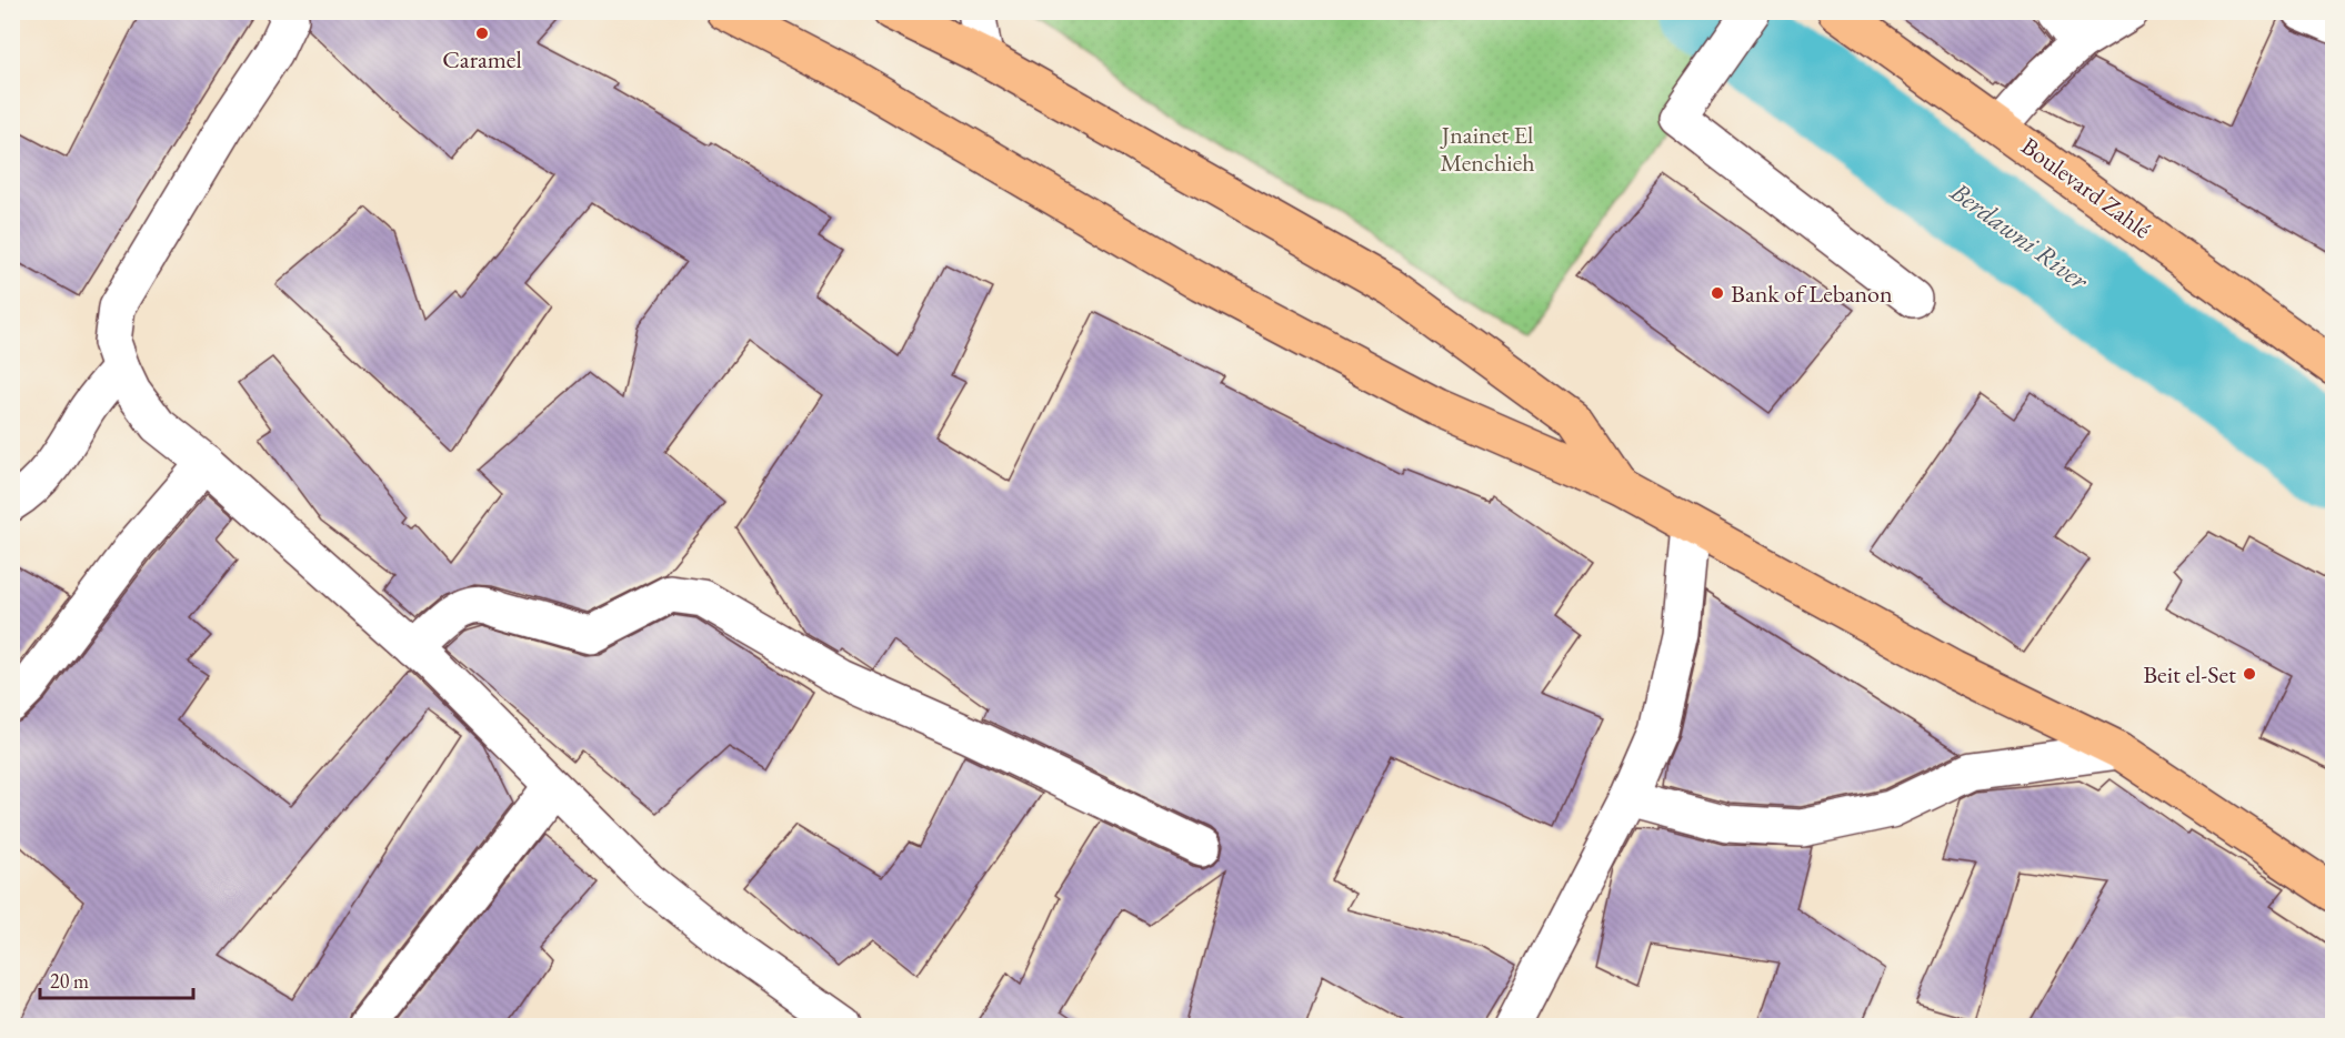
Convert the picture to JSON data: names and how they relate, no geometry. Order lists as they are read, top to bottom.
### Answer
{
  "streets": {
    "main road": ["Boulevard Zahlé"]
  },
  "water": ["Berdawni River"],
  "parks": ["Jnainet El Menchieh"],
  "places": ["Caramel", "Bank of Lebanon", "Beit el-Set"],
  "scale_bar": "20 m"
}
